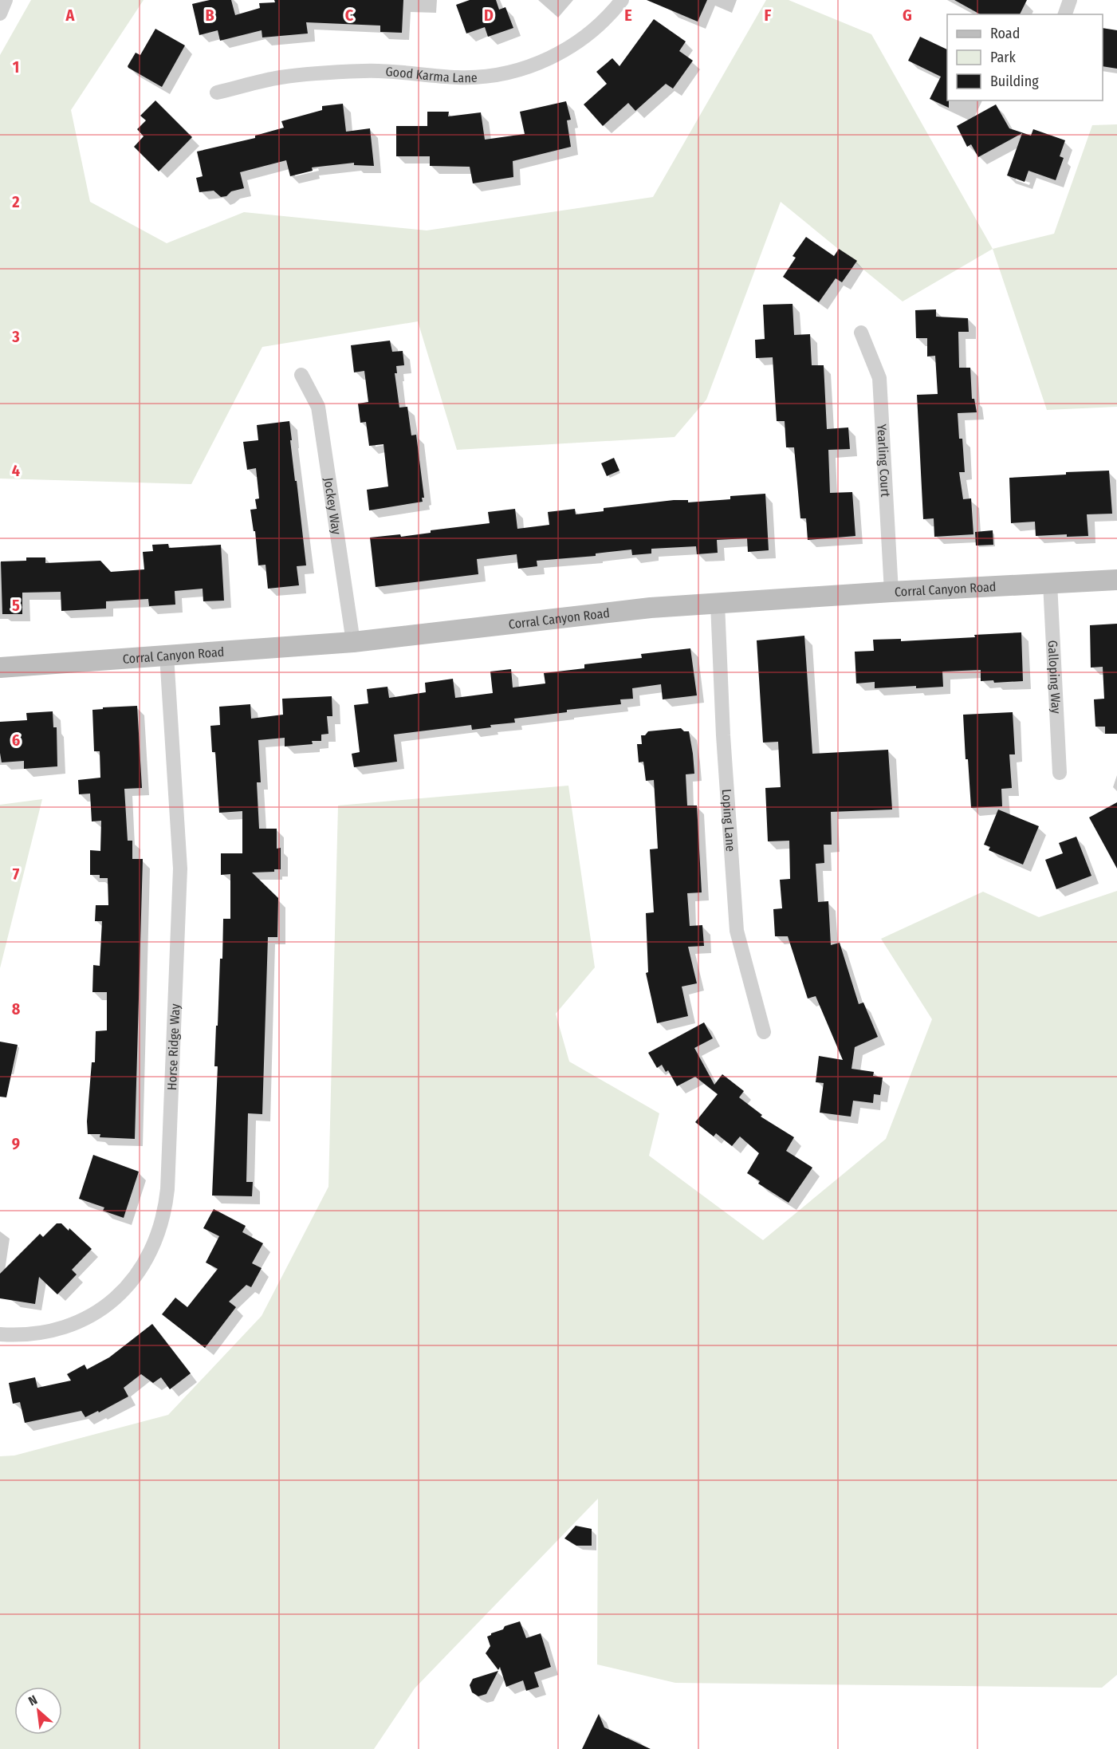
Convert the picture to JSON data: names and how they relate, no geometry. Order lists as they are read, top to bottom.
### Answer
{
  "streets": {
    "main road": ["Corral Canyon Road"],
    "street": [
      "Good Karma Lane",
      "Yearling Court",
      "Jockey Way",
      "Galloping Way",
      "Loping Lane",
      "Horse Ridge Way"
    ]
  },
  "crossings": [
    ["Yearling Court", "Corral Canyon Road"],
    ["Jockey Way", "Corral Canyon Road"],
    ["Corral Canyon Road", "Galloping Way"],
    ["Corral Canyon Road", "Loping Lane"],
    ["Corral Canyon Road", "Horse Ridge Way"]
  ],
  "legend": ["Road", "Park", "Building"],
  "north": "top left",
  "grid": {
    "columns": [
      "A",
      "B",
      "C",
      "D",
      "E",
      "F",
      "G"
    ],
    "rows": [
      "1",
      "2",
      "3",
      "4",
      "5",
      "6",
      "7",
      "8",
      "9"
    ]
  }
}
